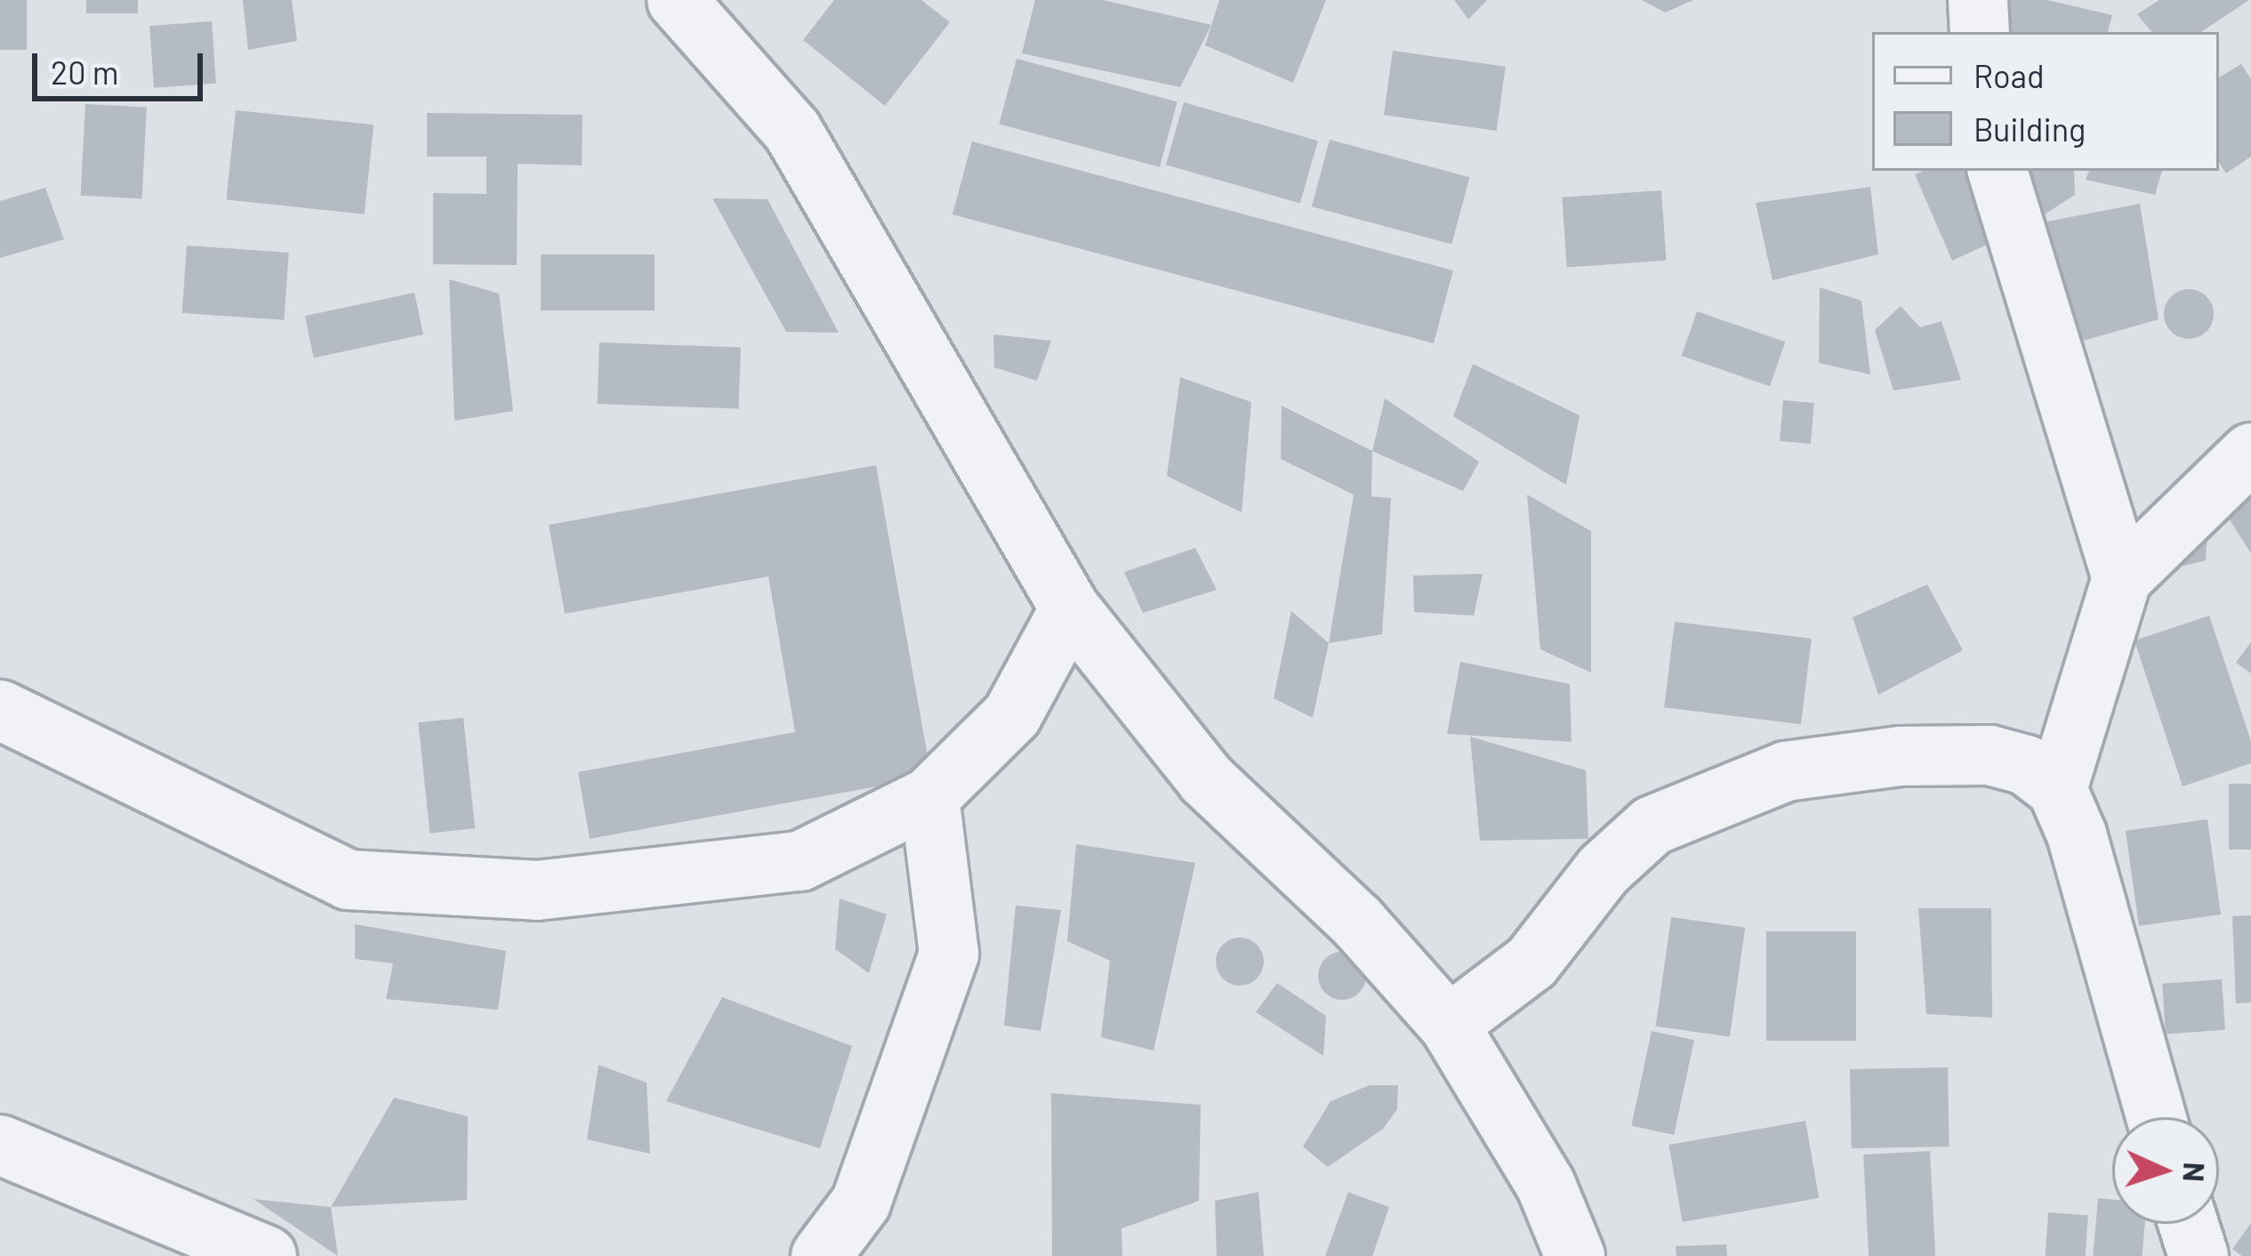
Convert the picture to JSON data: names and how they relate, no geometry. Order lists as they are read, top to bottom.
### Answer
{
  "legend": ["Road", "Building"],
  "scale_bar": "20 m",
  "north": "right"
}
